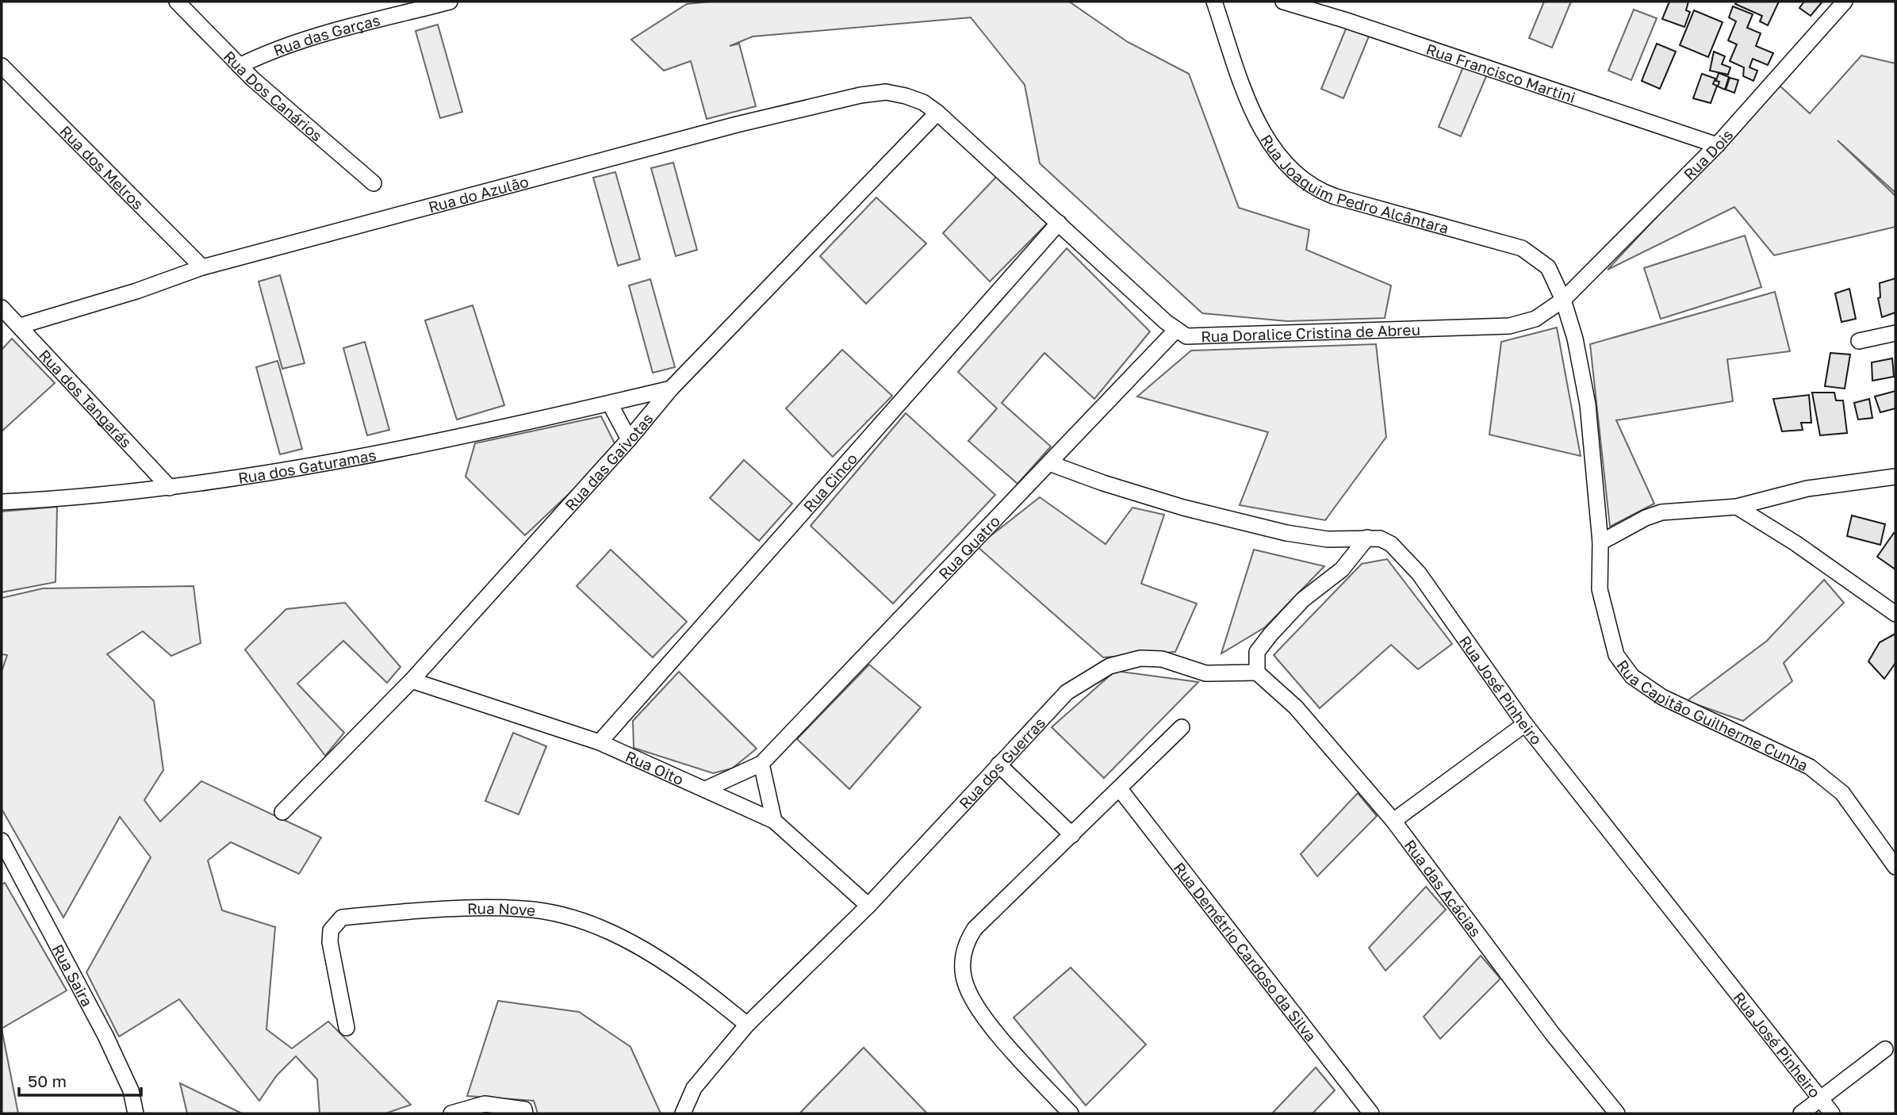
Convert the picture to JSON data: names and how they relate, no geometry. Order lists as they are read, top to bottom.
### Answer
{
  "streets": {
    "street": [
      "Rua das Garças",
      "Rua Francisco Martini",
      "Rua Dos Canários",
      "Rua Dois",
      "Rua dos Melros",
      "Rua Joaquim Pedro Alcântara",
      "Rua do Azulão",
      "Rua Doralice Cristina de Abreu",
      "Rua dos Tangarás",
      "Rua das Gaivotas",
      "Rua dos Gaturamas",
      "Rua Cinco",
      "Rua Quatro",
      "Rua José Pinheiro",
      "Rua Capitão Guilherme Cunha",
      "Rua dos Guerras",
      "Rua Oito",
      "Rua das Acácias",
      "Rua Nove",
      "Rua Demétrio Cardoso da Silva",
      "Rua Saira"
    ]
  },
  "crossings": [
    ["Rua das Garças", "Rua Dos Canários"],
    ["Rua Francisco Martini", "Rua Dois"],
    ["Rua Dois", "Rua Joaquim Pedro Alcântara"],
    ["Rua Dois", "Rua Doralice Cristina de Abreu"],
    ["Rua Dois", "Rua Capitão Guilherme Cunha"],
    ["Rua dos Melros", "Rua do Azulão"],
    ["Rua Joaquim Pedro Alcântara", "Rua Doralice Cristina de Abreu"],
    ["Rua Joaquim Pedro Alcântara", "Rua Capitão Guilherme Cunha"],
    ["Rua do Azulão", "Rua Doralice Cristina de Abreu"],
    ["Rua do Azulão", "Rua dos Tangarás"],
    ["Rua do Azulão", "Rua das Gaivotas"],
    ["Rua Doralice Cristina de Abreu", "Rua das Gaivotas"],
    ["Rua Doralice Cristina de Abreu", "Rua Cinco"],
    ["Rua Doralice Cristina de Abreu", "Rua Quatro"],
    ["Rua Doralice Cristina de Abreu", "Rua Capitão Guilherme Cunha"],
    ["Rua dos Tangarás", "Rua dos Gaturamas"],
    ["Rua das Gaivotas", "Rua dos Gaturamas"],
    ["Rua das Gaivotas", "Rua Oito"],
    ["Rua Cinco", "Rua Oito"],
    ["Rua Quatro", "Rua José Pinheiro"],
    ["Rua Quatro", "Rua Oito"],
    ["Rua dos Guerras", "Rua Oito"],
    ["Rua dos Guerras", "Rua das Acácias"],
    ["Rua dos Guerras", "Rua Nove"]
  ],
  "scale_bar": "50 m"
}
